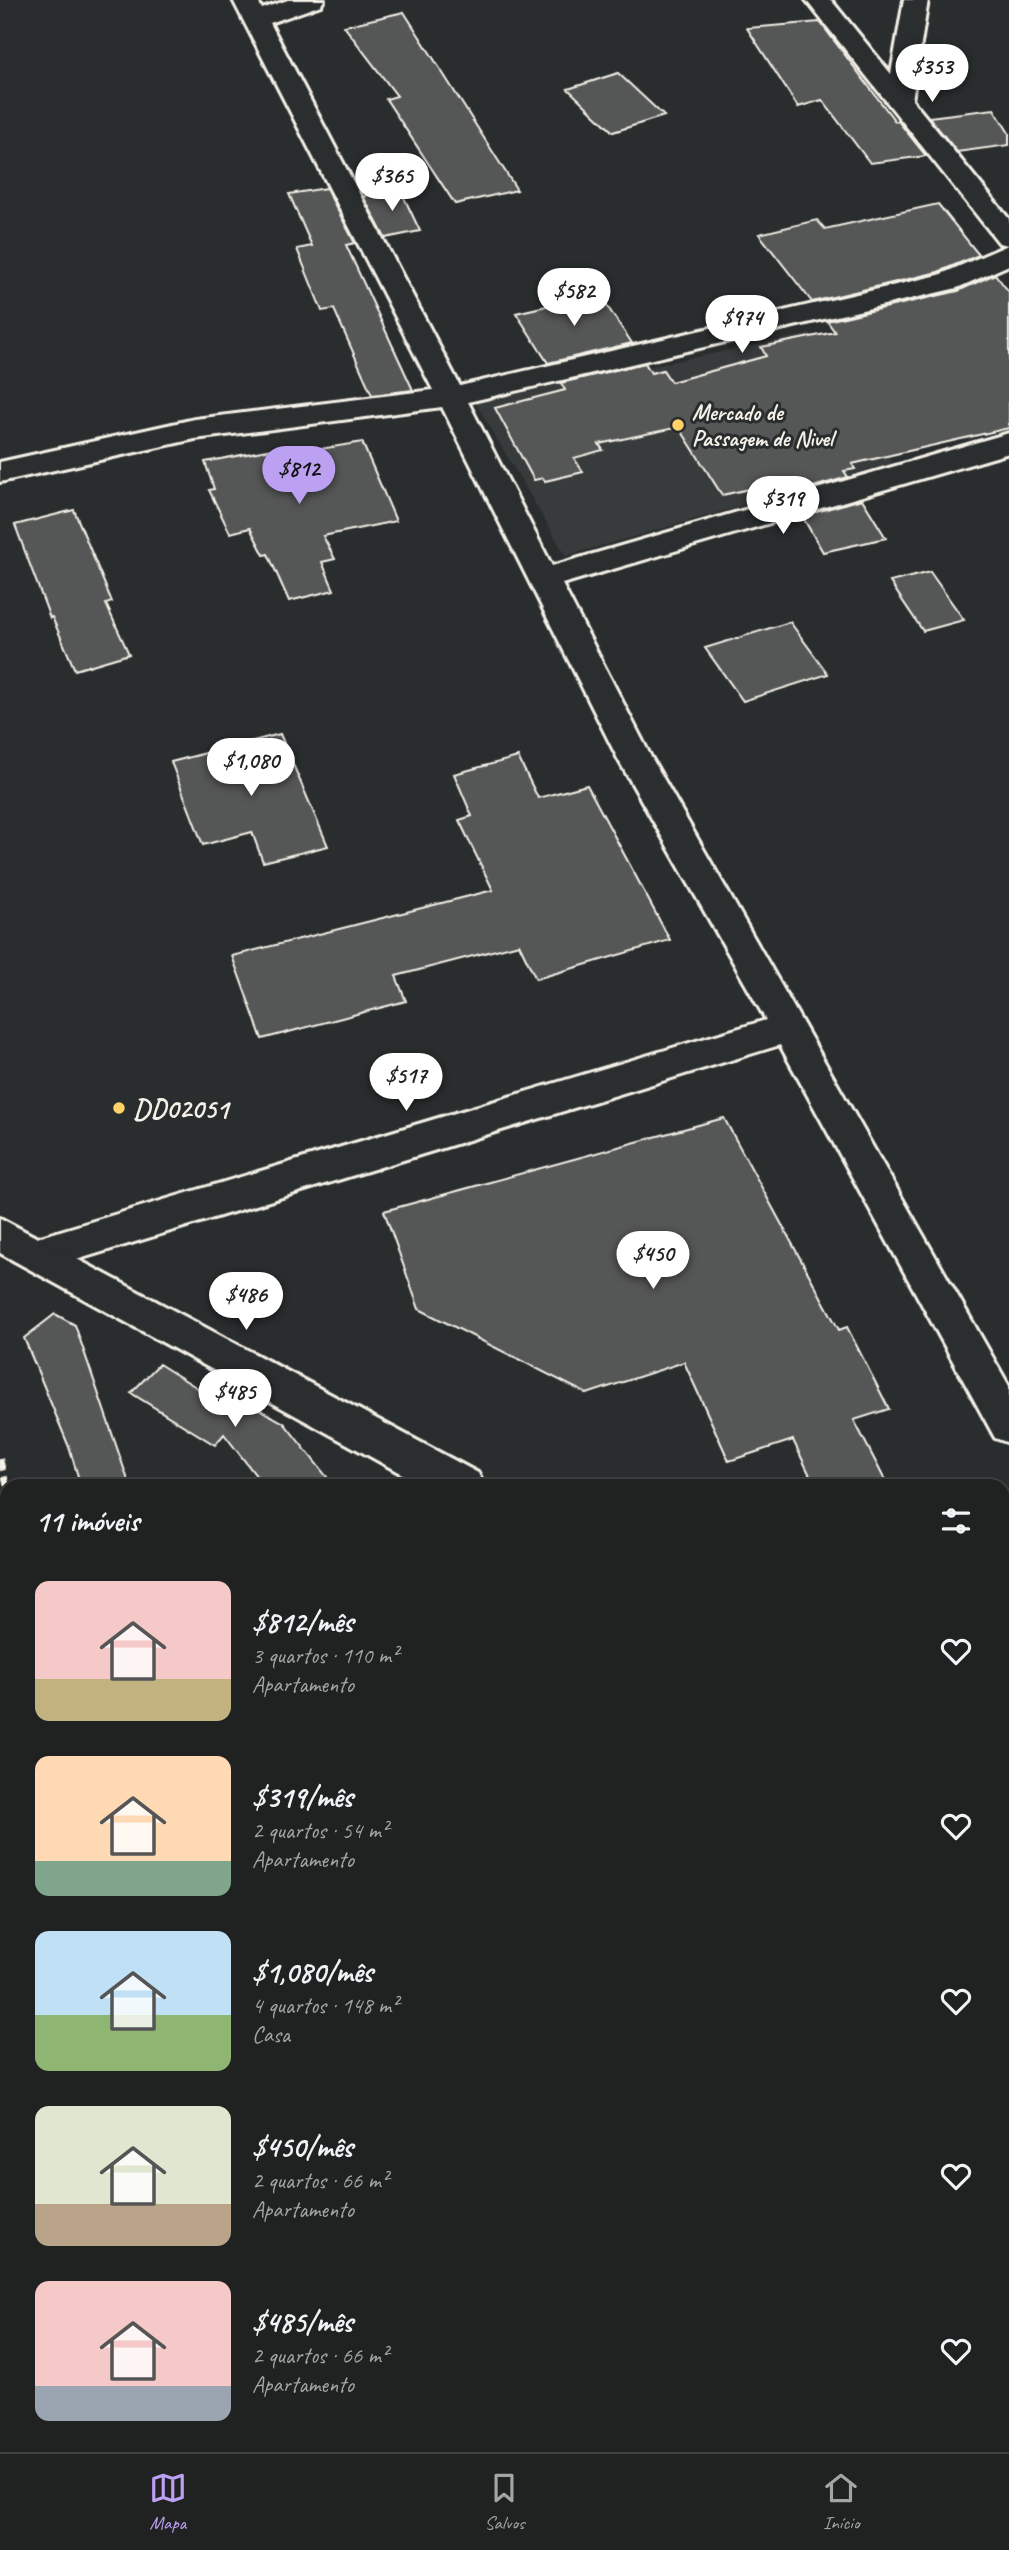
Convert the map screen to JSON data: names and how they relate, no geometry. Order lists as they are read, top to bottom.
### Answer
{
  "places": ["Mercado de Passagem de Nivel", "DD02051"],
  "page": {
    "price": [
      "$353",
      "$365",
      "$582",
      "$974",
      "$812",
      "$319",
      "$1,080",
      "$517",
      "$450",
      "$486",
      "$485"
    ],
    "heading": "11 imóveis",
    "list": [
      {
        "name": "$812/mês",
        "note": "3 quartos · 110 m² · Apartamento"
      },
      {
        "name": "$319/mês",
        "note": "2 quartos · 54 m² · Apartamento"
      },
      {
        "name": "$1,080/mês",
        "note": "4 quartos · 148 m² · Casa"
      },
      {
        "name": "$450/mês",
        "note": "2 quartos · 66 m² · Apartamento"
      },
      {
        "name": "$485/mês",
        "note": "2 quartos · 66 m² · Apartamento"
      }
    ],
    "tabs": ["Mapa", "Salvos", "Início"]
  }
}
